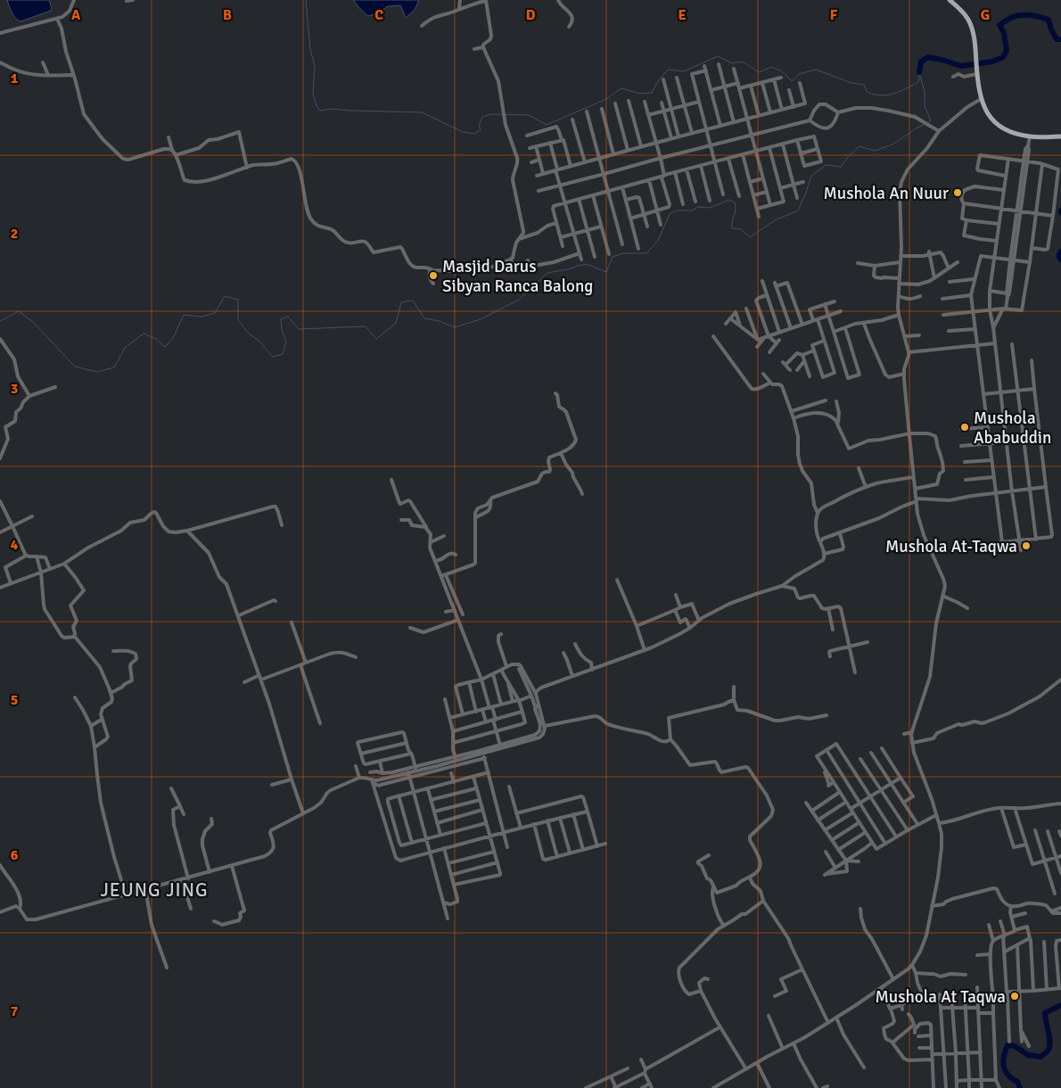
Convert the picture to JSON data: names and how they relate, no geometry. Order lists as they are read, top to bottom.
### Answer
{
  "districts": ["JEUNG JING"],
  "places": [
    "Mushola An Nuur",
    "Masjid Darus Sibyan Ranca Balong",
    "Mushola Ababuddin",
    "Mushola At-Taqwa",
    "Mushola At Taqwa"
  ],
  "grid": {
    "columns": [
      "A",
      "B",
      "C",
      "D",
      "E",
      "F",
      "G"
    ],
    "rows": [
      "1",
      "2",
      "3",
      "4",
      "5",
      "6",
      "7"
    ]
  }
}
